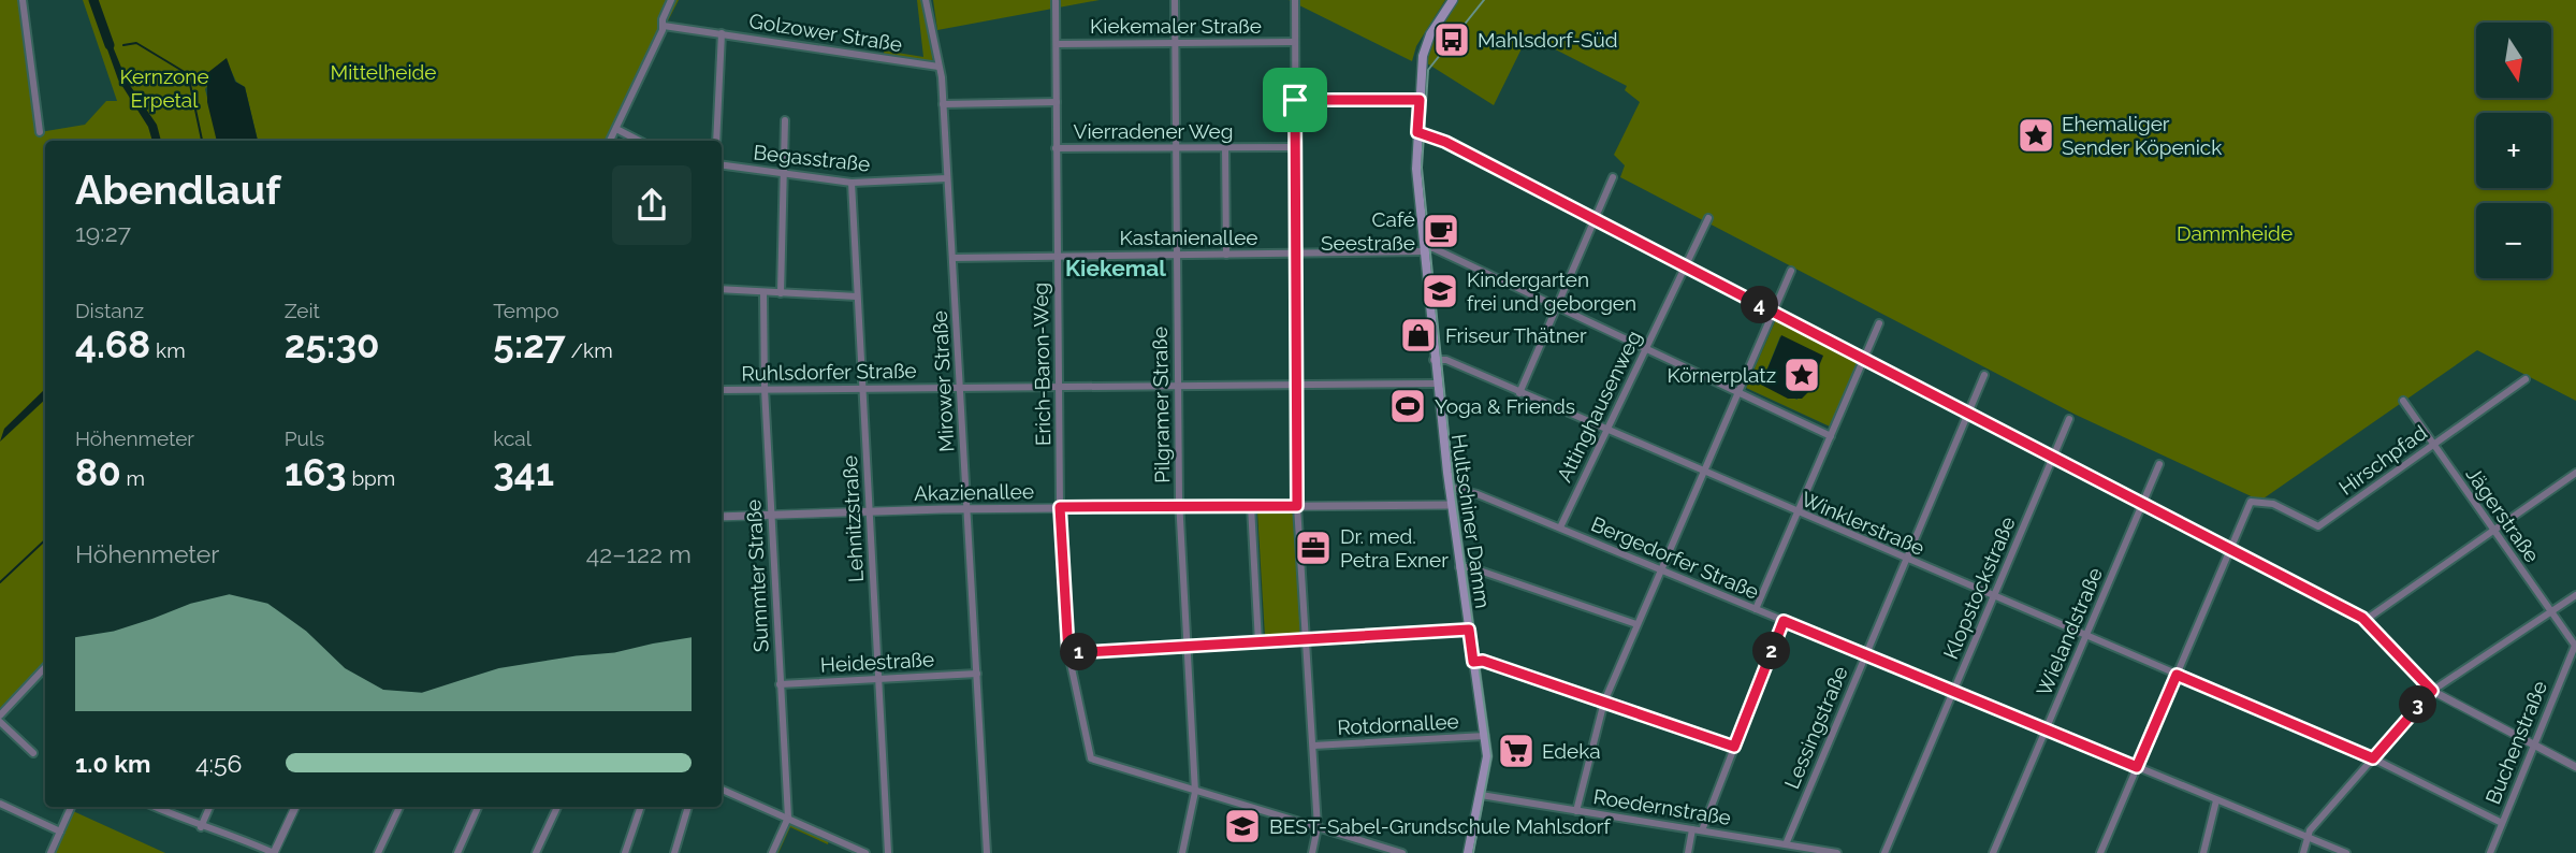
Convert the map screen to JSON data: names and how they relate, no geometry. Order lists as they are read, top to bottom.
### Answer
{
  "streets": {
    "main road": ["Hultschiner Damm"],
    "street": [
      "Kiekemaler Straße",
      "Golzower Straße",
      "Vierradener Weg",
      "Begasstraße",
      "Kastanienallee",
      "Erich-Baron-Weg",
      "Ruhlsdorfer Straße",
      "Mirower Straße",
      "Pilgramer Straße",
      "Attinghausenweg",
      "Hirschpfad",
      "Akazienallee",
      "Jägerstraße",
      "Lehnitzstraße",
      "Winklerstraße",
      "Bergedorfer Straße",
      "Summter Straße",
      "Klopstockstraße",
      "Wielandstraße",
      "Heidestraße",
      "Rotdornallee",
      "Lessingstraße",
      "Buchenstraße",
      "Roedernstraße"
    ]
  },
  "crossings": [
    ["Kiekemaler Straße", "Erich-Baron-Weg"],
    ["Kiekemaler Straße", "Pilgramer Straße"],
    ["Golzower Straße", "Mirower Straße"],
    ["Vierradener Weg", "Erich-Baron-Weg"],
    ["Vierradener Weg", "Pilgramer Straße"],
    ["Begasstraße", "Mirower Straße"],
    ["Begasstraße", "Lehnitzstraße"],
    ["Kastanienallee", "Erich-Baron-Weg"],
    ["Kastanienallee", "Mirower Straße"],
    ["Kastanienallee", "Pilgramer Straße"],
    ["Kastanienallee", "Hultschiner Damm"],
    ["Erich-Baron-Weg", "Ruhlsdorfer Straße"],
    ["Erich-Baron-Weg", "Pilgramer Straße"],
    ["Erich-Baron-Weg", "Akazienallee"],
    ["Ruhlsdorfer Straße", "Mirower Straße"],
    ["Ruhlsdorfer Straße", "Pilgramer Straße"],
    ["Ruhlsdorfer Straße", "Lehnitzstraße"],
    ["Ruhlsdorfer Straße", "Hultschiner Damm"],
    ["Ruhlsdorfer Straße", "Summter Straße"],
    ["Mirower Straße", "Akazienallee"],
    ["Mirower Straße", "Heidestraße"],
    ["Pilgramer Straße", "Akazienallee"],
    ["Attinghausenweg", "Winklerstraße"],
    ["Attinghausenweg", "Bergedorfer Straße"],
    ["Hirschpfad", "Jägerstraße"],
    ["Akazienallee", "Lehnitzstraße"],
    ["Akazienallee", "Hultschiner Damm"],
    ["Akazienallee", "Summter Straße"],
    ["Jägerstraße", "Buchenstraße"],
    ["Lehnitzstraße", "Heidestraße"],
    ["Hultschiner Damm", "Winklerstraße"],
    ["Hultschiner Damm", "Bergedorfer Straße"],
    ["Hultschiner Damm", "Rotdornallee"],
    ["Hultschiner Damm", "Roedernstraße"],
    ["Winklerstraße", "Klopstockstraße"],
    ["Winklerstraße", "Wielandstraße"],
    ["Winklerstraße", "Lessingstraße"],
    ["Winklerstraße", "Buchenstraße"],
    ["Bergedorfer Straße", "Klopstockstraße"],
    ["Bergedorfer Straße", "Wielandstraße"],
    ["Bergedorfer Straße", "Lessingstraße"],
    ["Summter Straße", "Heidestraße"],
    ["Lessingstraße", "Roedernstraße"]
  ],
  "districts": ["Kiekemal"],
  "parks": ["Mittelheide", "Kernzone Erpetal", "Dammheide"],
  "places": {
    "bus stop": ["Mahlsdorf-Süd"],
    "place": ["Ehemaliger Sender Köpenick", "Körnerplatz"],
    "cafe": ["Café Seestraße"],
    "school or university": ["Kindergarten frei und geborgen", "BEST-Sabel-Grundschule Mahlsdorf"],
    "shop": ["Friseur Thätner"],
    "sports": ["Yoga & Friends"],
    "office": ["Dr. med. Petra Exner"],
    "supermarket": ["Edeka"]
  },
  "north": "bottom",
  "page": {
    "map_buttons": ["+", "−"],
    "heading": ["Abendlauf", "19:27"],
    "stats": [
      ["Distanz", "4.68 km"],
      ["Zeit", "25:30"],
      ["Tempo", "5:27 /km"],
      ["Höhenmeter", "80 m"],
      ["Puls", "163 bpm"],
      ["kcal", "341"]
    ],
    "pins": [
      "4",
      "2",
      "1",
      "3"
    ],
    "chart": ["Höhenmeter", "42–122 m"],
    "list": [
      {
        "name": "1.0 km",
        "note": "4:56"
      }
    ]
  }
}
